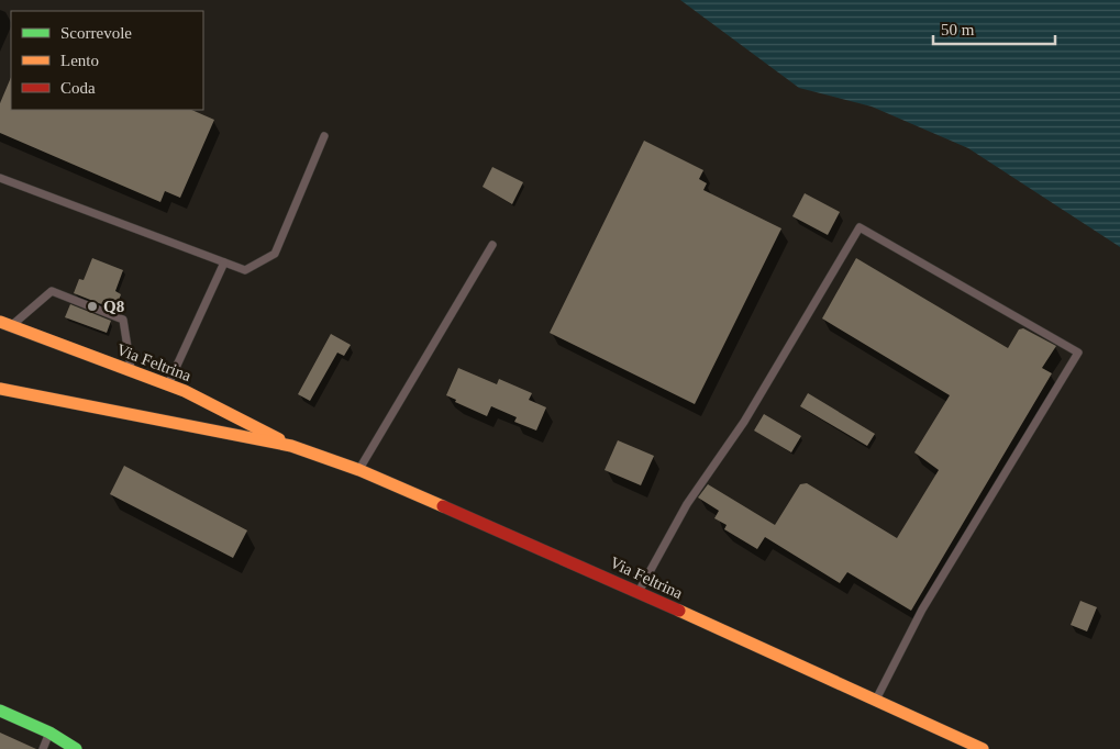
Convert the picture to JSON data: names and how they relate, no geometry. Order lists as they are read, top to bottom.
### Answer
{
  "streets": {
    "main road": ["Via Feltrina"]
  },
  "places": ["Q8"],
  "legend": ["Scorrevole", "Lento", "Coda"],
  "scale_bar": "50 m"
}
